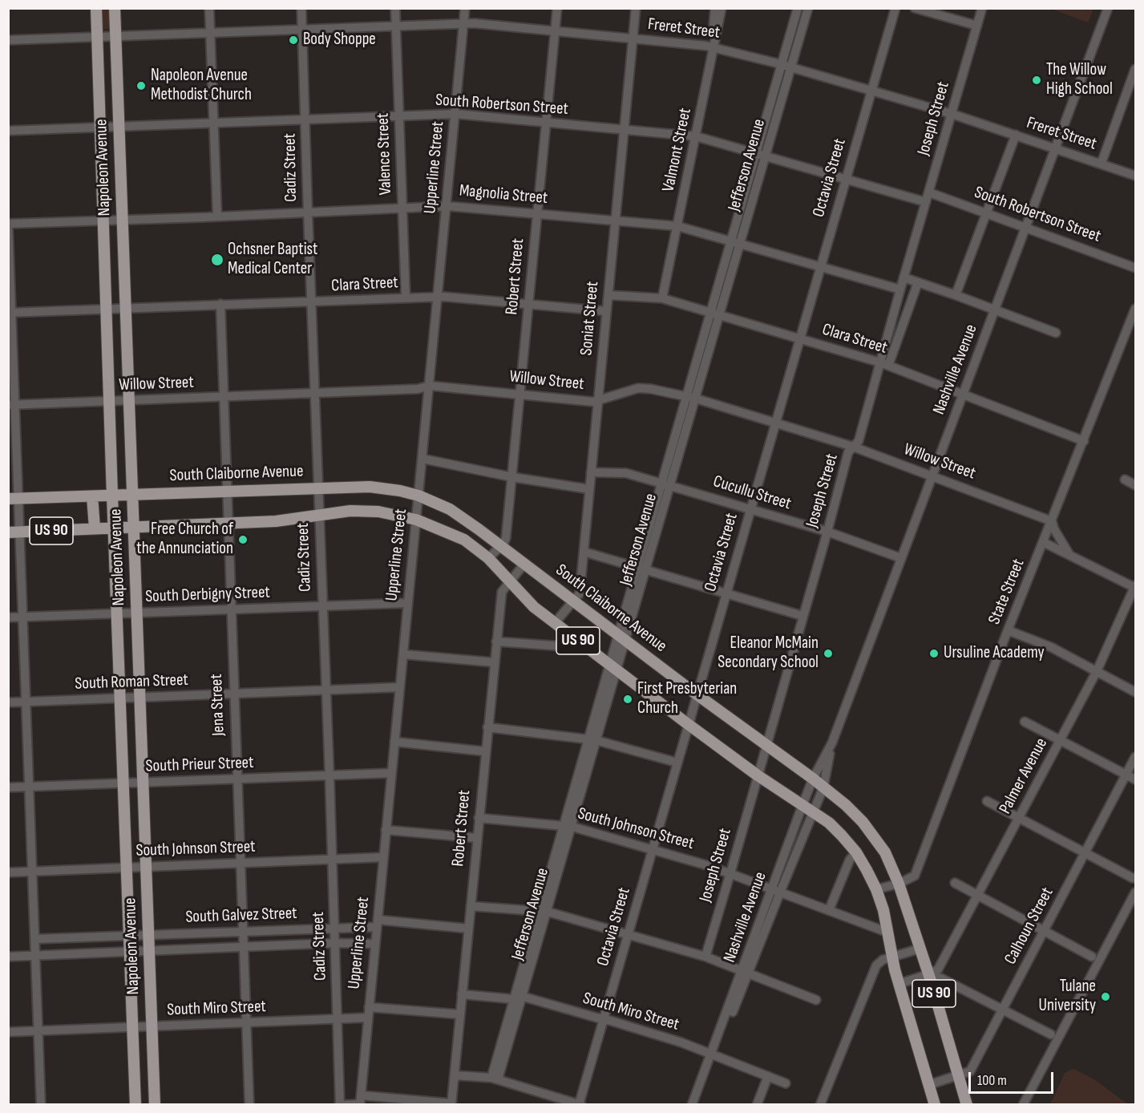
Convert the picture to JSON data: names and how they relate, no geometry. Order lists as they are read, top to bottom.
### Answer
{
  "streets": {
    "main road": ["Napoleon Avenue", "South Claiborne Avenue", "US 90"],
    "street": [
      "Freret Street",
      "South Robertson Street",
      "Joseph Street",
      "Valmont Street",
      "Valence Street",
      "Jefferson Avenue",
      "Cadiz Street",
      "Upperline Street",
      "Octavia Street",
      "Magnolia Street",
      "Robert Street",
      "Clara Street",
      "Soniat Street",
      "Nashville Avenue",
      "Willow Street",
      "Cucullu Street",
      "State Street",
      "South Derbigny Street",
      "South Roman Street",
      "Jena Street",
      "South Prieur Street",
      "Palmer Avenue",
      "South Johnson Street",
      "South Galvez Street",
      "Calhoun Street",
      "South Miro Street"
    ]
  },
  "crossings": [
    ["Freret Street", "Joseph Street"],
    ["Freret Street", "Valmont Street"],
    ["Freret Street", "Valence Street"],
    ["Freret Street", "Jefferson Avenue"],
    ["Freret Street", "Napoleon Avenue"],
    ["Freret Street", "Cadiz Street"],
    ["Freret Street", "Upperline Street"],
    ["Freret Street", "Octavia Street"],
    ["Freret Street", "Robert Street"],
    ["Freret Street", "Soniat Street"],
    ["Freret Street", "Nashville Avenue"],
    ["South Robertson Street", "Joseph Street"],
    ["South Robertson Street", "Valmont Street"],
    ["South Robertson Street", "Valence Street"],
    ["South Robertson Street", "Jefferson Avenue"],
    ["South Robertson Street", "Napoleon Avenue"],
    ["South Robertson Street", "Cadiz Street"],
    ["South Robertson Street", "Upperline Street"],
    ["South Robertson Street", "Octavia Street"],
    ["South Robertson Street", "Robert Street"],
    ["South Robertson Street", "Soniat Street"],
    ["South Robertson Street", "Nashville Avenue"],
    ["Joseph Street", "Magnolia Street"],
    ["Joseph Street", "Clara Street"],
    ["Joseph Street", "Willow Street"],
    ["Joseph Street", "South Claiborne Avenue"],
    ["Joseph Street", "Cucullu Street"],
    ["Joseph Street", "US 90"],
    ["Joseph Street", "South Johnson Street"],
    ["Valmont Street", "Magnolia Street"],
    ["Valmont Street", "Clara Street"],
    ["Valence Street", "Magnolia Street"],
    ["Valence Street", "Clara Street"],
    ["Jefferson Avenue", "Magnolia Street"],
    ["Jefferson Avenue", "Clara Street"],
    ["Jefferson Avenue", "Willow Street"],
    ["Jefferson Avenue", "South Claiborne Avenue"],
    ["Jefferson Avenue", "Cucullu Street"],
    ["Jefferson Avenue", "US 90"],
    ["Jefferson Avenue", "South Johnson Street"],
    ["Jefferson Avenue", "South Miro Street"],
    ["Napoleon Avenue", "Magnolia Street"],
    ["Napoleon Avenue", "Clara Street"],
    ["Napoleon Avenue", "Willow Street"],
    ["Napoleon Avenue", "South Claiborne Avenue"],
    ["Napoleon Avenue", "US 90"],
    ["Napoleon Avenue", "South Derbigny Street"],
    ["Napoleon Avenue", "South Roman Street"],
    ["Napoleon Avenue", "South Prieur Street"],
    ["Napoleon Avenue", "South Johnson Street"],
    ["Napoleon Avenue", "South Galvez Street"],
    ["Napoleon Avenue", "South Miro Street"],
    ["Cadiz Street", "Magnolia Street"],
    ["Cadiz Street", "Clara Street"],
    ["Cadiz Street", "Willow Street"],
    ["Cadiz Street", "South Claiborne Avenue"],
    ["Cadiz Street", "US 90"],
    ["Cadiz Street", "South Derbigny Street"],
    ["Cadiz Street", "South Roman Street"],
    ["Cadiz Street", "South Prieur Street"],
    ["Cadiz Street", "South Johnson Street"],
    ["Cadiz Street", "South Galvez Street"],
    ["Cadiz Street", "South Miro Street"],
    ["Upperline Street", "Magnolia Street"],
    ["Upperline Street", "Clara Street"],
    ["Upperline Street", "Willow Street"],
    ["Upperline Street", "South Claiborne Avenue"],
    ["Upperline Street", "US 90"],
    ["Upperline Street", "South Derbigny Street"],
    ["Upperline Street", "South Roman Street"],
    ["Upperline Street", "South Prieur Street"],
    ["Upperline Street", "South Johnson Street"],
    ["Upperline Street", "South Galvez Street"],
    ["Upperline Street", "South Miro Street"],
    ["Octavia Street", "Magnolia Street"],
    ["Octavia Street", "Clara Street"],
    ["Octavia Street", "Willow Street"],
    ["Octavia Street", "South Claiborne Avenue"],
    ["Octavia Street", "Cucullu Street"],
    ["Octavia Street", "US 90"],
    ["Octavia Street", "South Johnson Street"],
    ["Octavia Street", "South Miro Street"],
    ["Magnolia Street", "Robert Street"],
    ["Magnolia Street", "Soniat Street"],
    ["Robert Street", "Clara Street"],
    ["Robert Street", "Willow Street"],
    ["Robert Street", "South Claiborne Avenue"],
    ["Robert Street", "US 90"],
    ["Robert Street", "South Johnson Street"],
    ["Robert Street", "South Galvez Street"],
    ["Robert Street", "South Miro Street"],
    ["Clara Street", "Soniat Street"],
    ["Clara Street", "Nashville Avenue"],
    ["Clara Street", "State Street"],
    ["Clara Street", "Jena Street"],
    ["Soniat Street", "Willow Street"],
    ["Soniat Street", "South Claiborne Avenue"],
    ["Soniat Street", "Cucullu Street"],
    ["Soniat Street", "US 90"],
    ["Nashville Avenue", "Willow Street"],
    ["Nashville Avenue", "South Claiborne Avenue"],
    ["Nashville Avenue", "Cucullu Street"],
    ["Nashville Avenue", "US 90"],
    ["Nashville Avenue", "South Johnson Street"],
    ["Nashville Avenue", "South Miro Street"],
    ["Willow Street", "State Street"],
    ["Willow Street", "Jena Street"],
    ["South Claiborne Avenue", "State Street"],
    ["South Claiborne Avenue", "Jena Street"],
    ["South Claiborne Avenue", "Palmer Avenue"],
    ["South Claiborne Avenue", "Calhoun Street"],
    ["US 90", "State Street"],
    ["US 90", "Jena Street"],
    ["US 90", "South Johnson Street"],
    ["US 90", "Calhoun Street"],
    ["South Derbigny Street", "Jena Street"],
    ["South Roman Street", "Jena Street"],
    ["Jena Street", "South Prieur Street"],
    ["Jena Street", "South Johnson Street"],
    ["Jena Street", "South Galvez Street"],
    ["Jena Street", "South Miro Street"]
  ],
  "places": [
    "Body Shoppe",
    "The Willow High School",
    "Napoleon Avenue Methodist Church",
    "Ochsner Baptist Medical Center",
    "Free Church of the Annunciation",
    "Eleanor McMain Secondary School",
    "Ursuline Academy",
    "First Presbyterian Church",
    "Tulane University"
  ],
  "scale_bar": "100 m"
}
